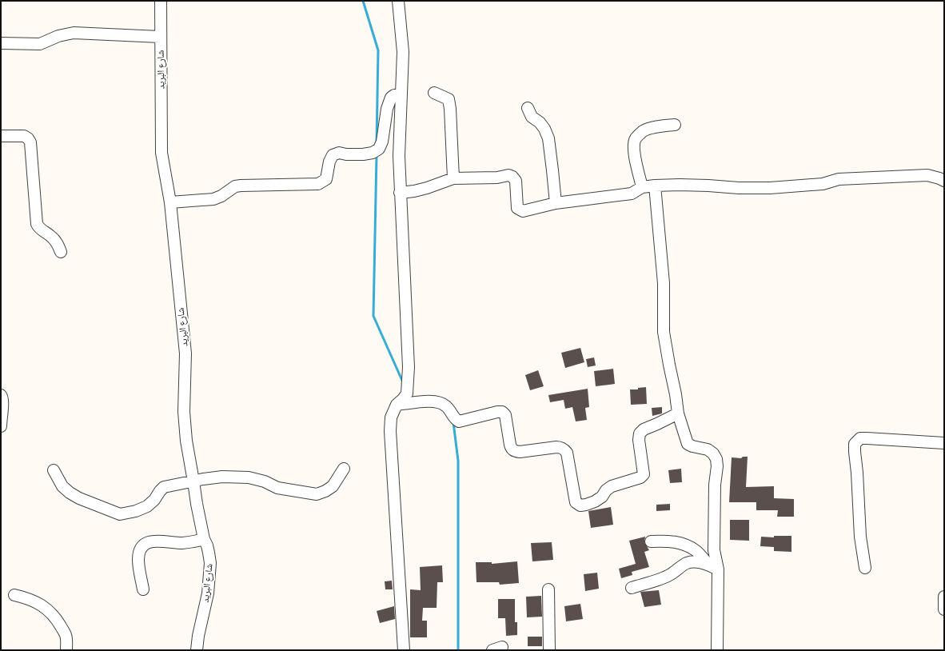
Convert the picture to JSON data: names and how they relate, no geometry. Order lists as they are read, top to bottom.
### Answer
{
  "streets": {
    "street": ["شارع البريد"]
  }
}
